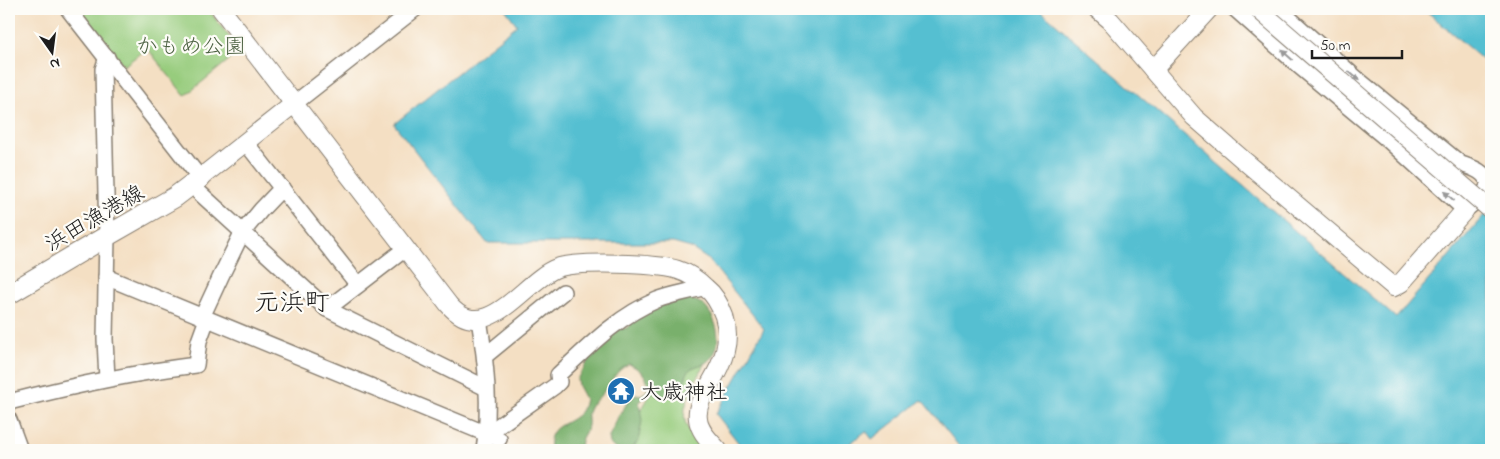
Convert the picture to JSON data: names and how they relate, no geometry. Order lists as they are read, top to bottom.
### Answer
{
  "streets": {
    "main road": ["浜田漁港線"]
  },
  "districts": ["元浜町"],
  "parks": ["かもめ公園"],
  "places": {
    "temple": ["大歳神社"]
  },
  "scale_bar": "50 m",
  "north": "bottom"
}
